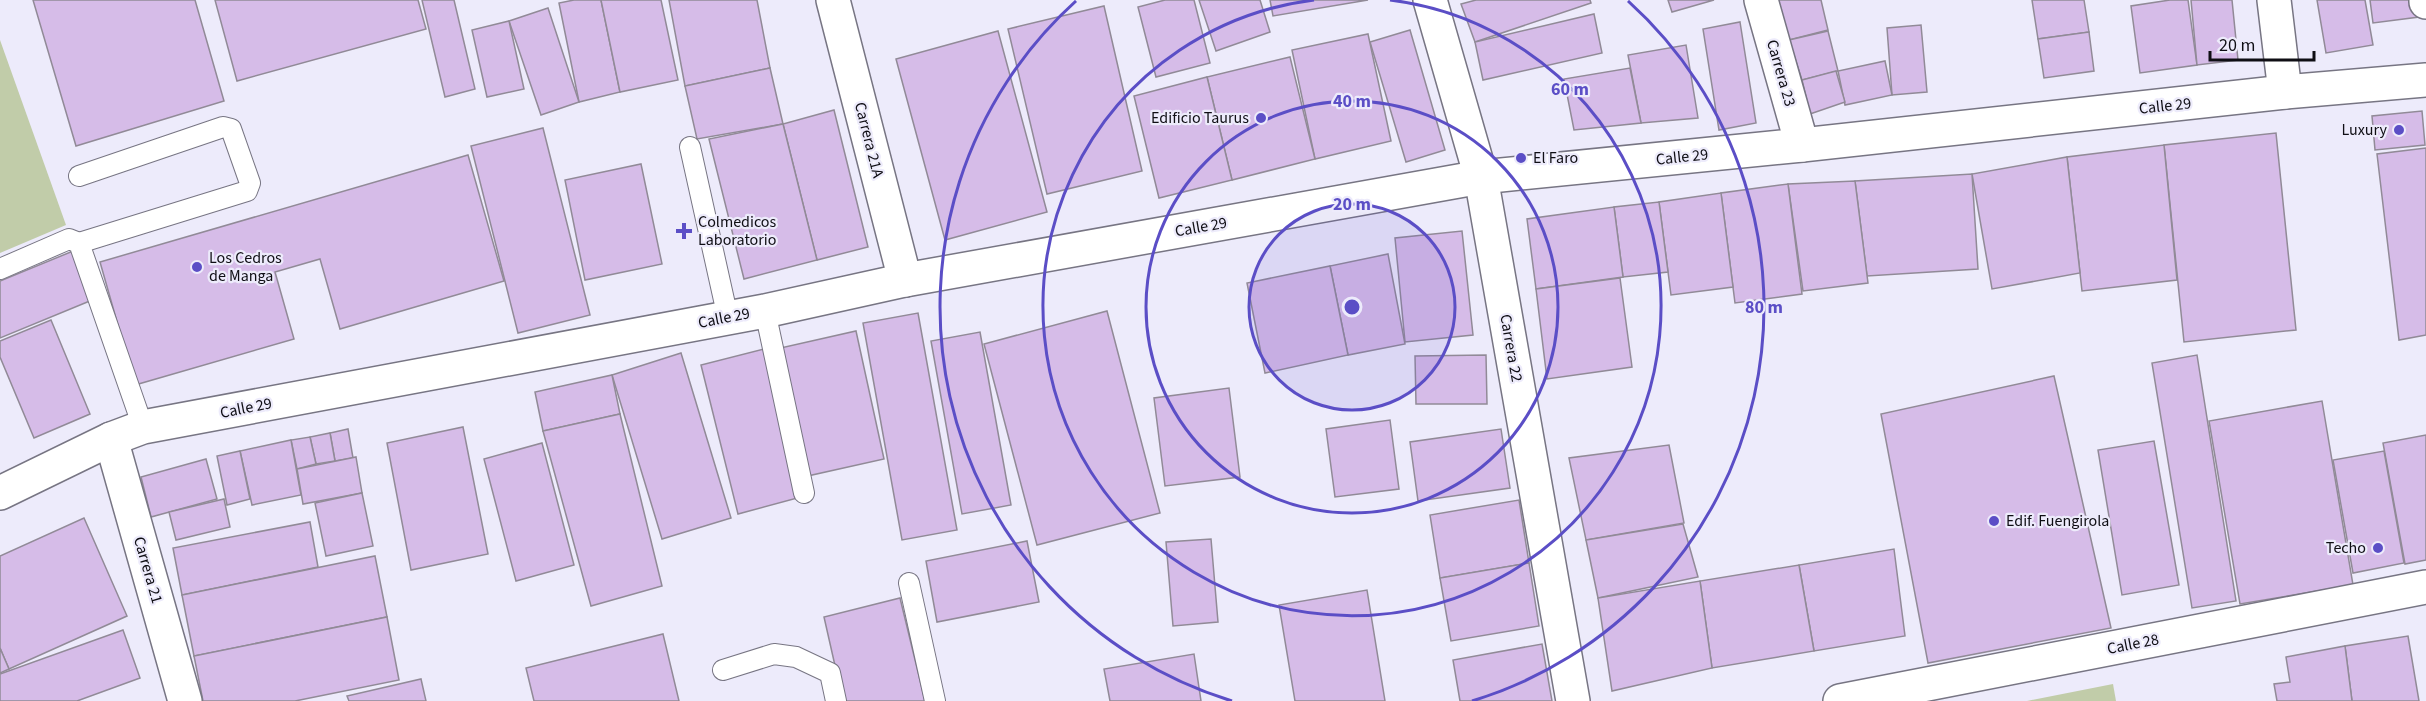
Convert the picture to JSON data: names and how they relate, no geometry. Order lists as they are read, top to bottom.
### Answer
{
  "streets": {
    "main road": [
      "Carrera 23",
      "Calle 29",
      "Carrera 21A",
      "Carrera 22",
      "Carrera 21",
      "Calle 28"
    ]
  },
  "crossings": [
    ["Carrera 23", "Calle 29"],
    ["Calle 29", "Carrera 21A"],
    ["Calle 29", "Carrera 22"],
    ["Calle 29", "Carrera 21"]
  ],
  "places": {
    "other": [
      "Edificio Taurus",
      "Luxury",
      "El Faro",
      "Los Cedros de Manga",
      "Edif. Fuengirola",
      "Techo"
    ],
    "health": ["Colmedicos Laboratorio"]
  },
  "scale_bar": "20 m",
  "rings": [
    "60 m",
    "40 m",
    "20 m",
    "80 m"
  ]
}
